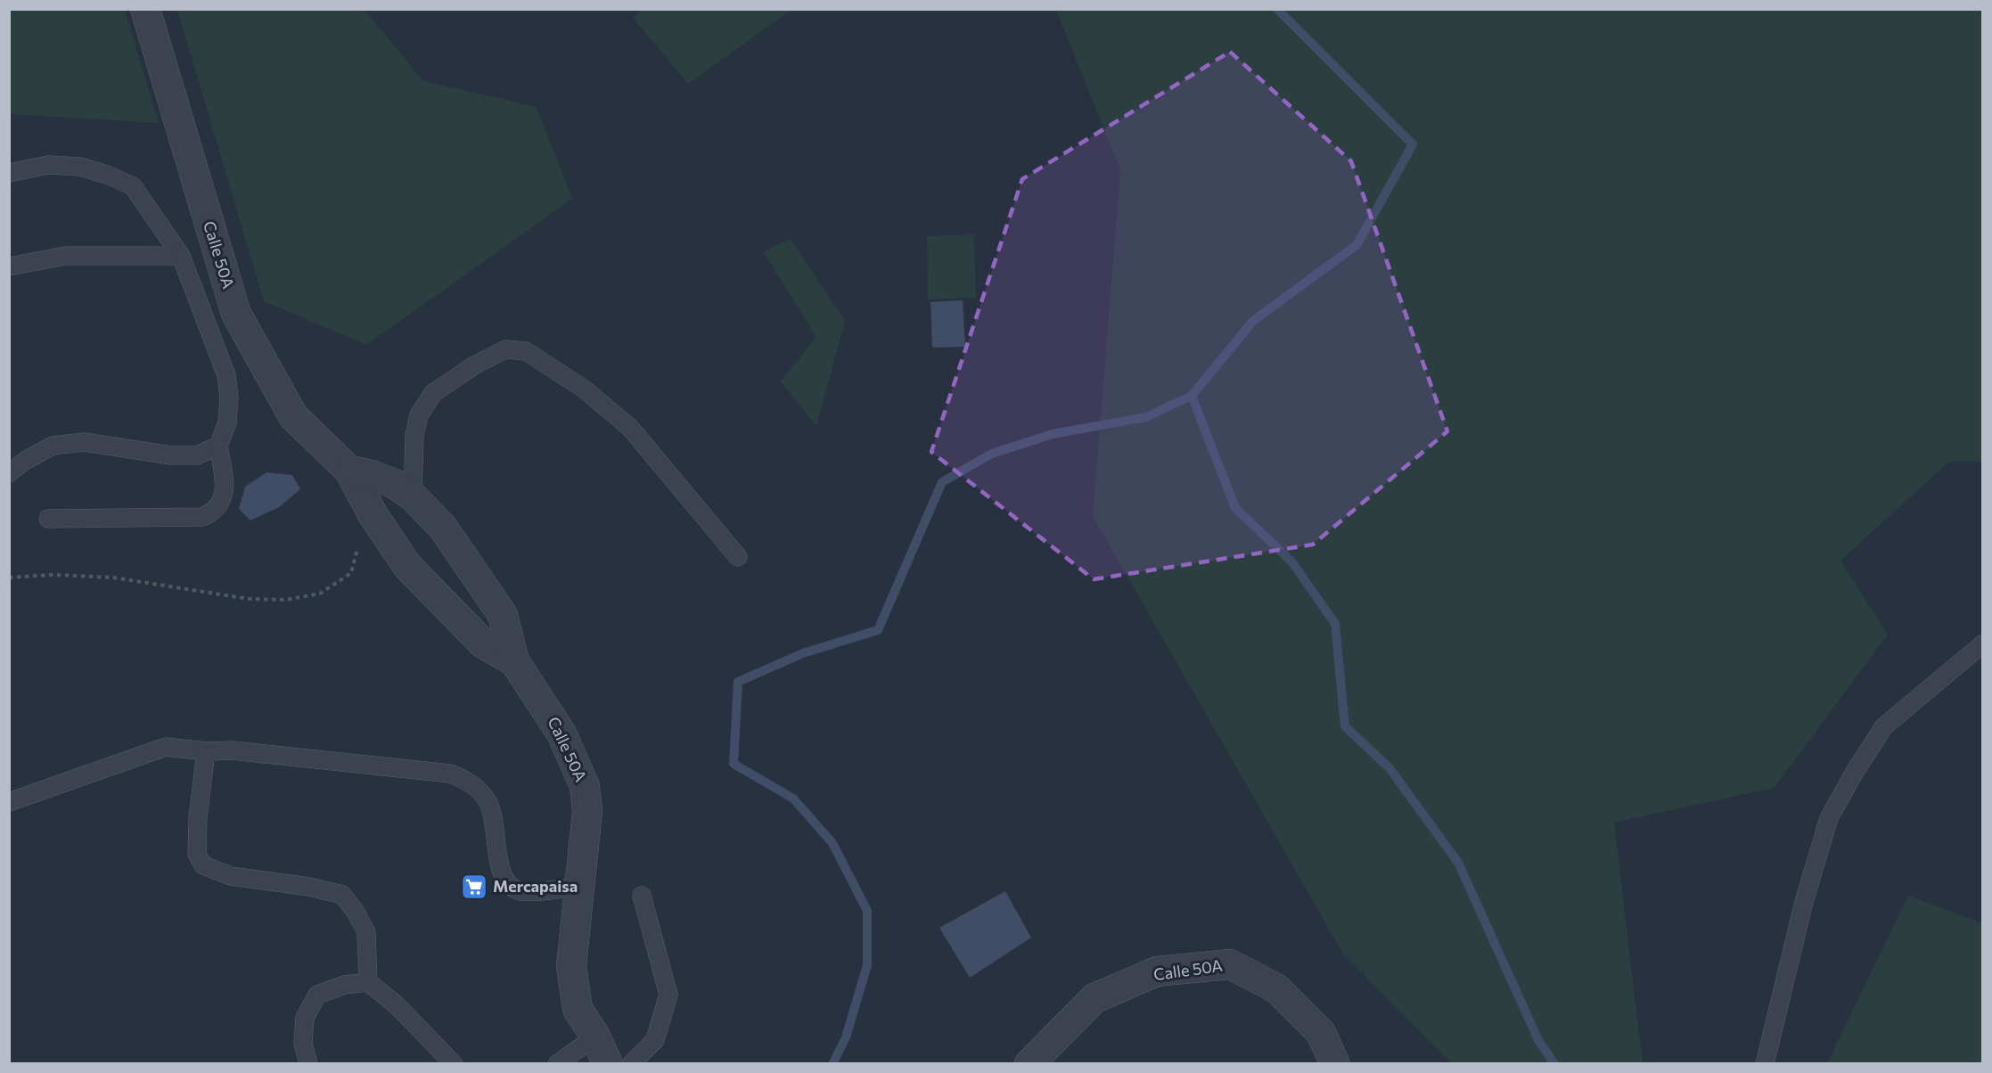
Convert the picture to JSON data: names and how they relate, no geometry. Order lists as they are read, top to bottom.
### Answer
{
  "streets": {
    "street": ["Calle 50A"]
  },
  "places": {
    "supermarket": ["Mercapaisa"]
  }
}
